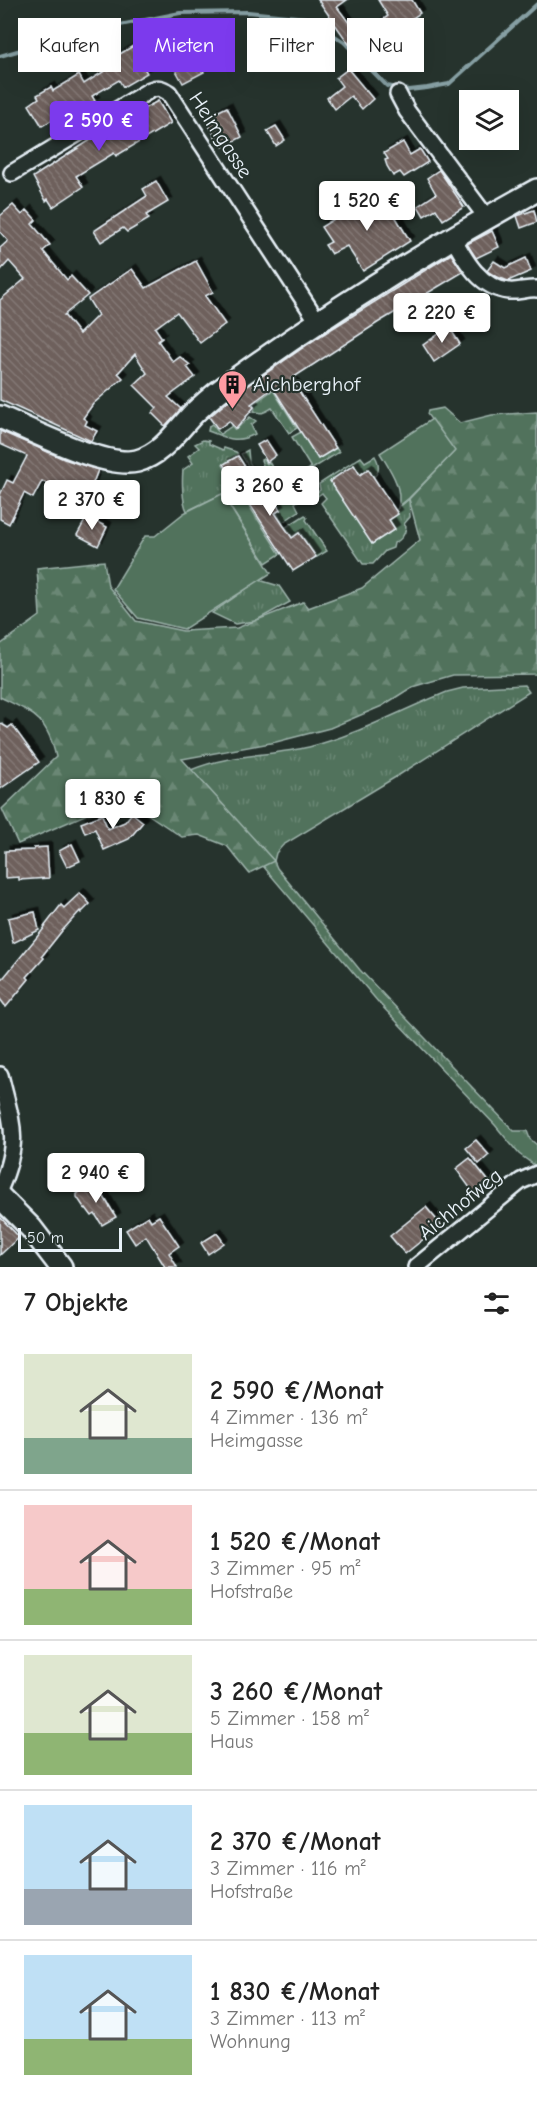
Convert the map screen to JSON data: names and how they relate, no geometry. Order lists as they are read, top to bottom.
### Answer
{
  "streets": {
    "street": ["Heimgasse", "Aichhofweg"]
  },
  "places": {
    "building": ["Aichberghof"]
  },
  "scale_bar": "50 m",
  "page": {
    "chip": [
      "Kaufen",
      "Mieten",
      "Filter",
      "Neu"
    ],
    "price": [
      "2 590 €",
      "1 520 €",
      "2 220 €",
      "3 260 €",
      "2 370 €",
      "1 830 €",
      "2 940 €"
    ],
    "scale": "50 m",
    "heading": "7 Objekte",
    "list": [
      {
        "name": "2 590 €/Monat",
        "note": "4 Zimmer · 136 m² · Heimgasse"
      },
      {
        "name": "1 520 €/Monat",
        "note": "3 Zimmer · 95 m² · Hofstraße"
      },
      {
        "name": "3 260 €/Monat",
        "note": "5 Zimmer · 158 m² · Haus"
      },
      {
        "name": "2 370 €/Monat",
        "note": "3 Zimmer · 116 m² · Hofstraße"
      },
      {
        "name": "1 830 €/Monat",
        "note": "3 Zimmer · 113 m² · Wohnung"
      }
    ]
  }
}
